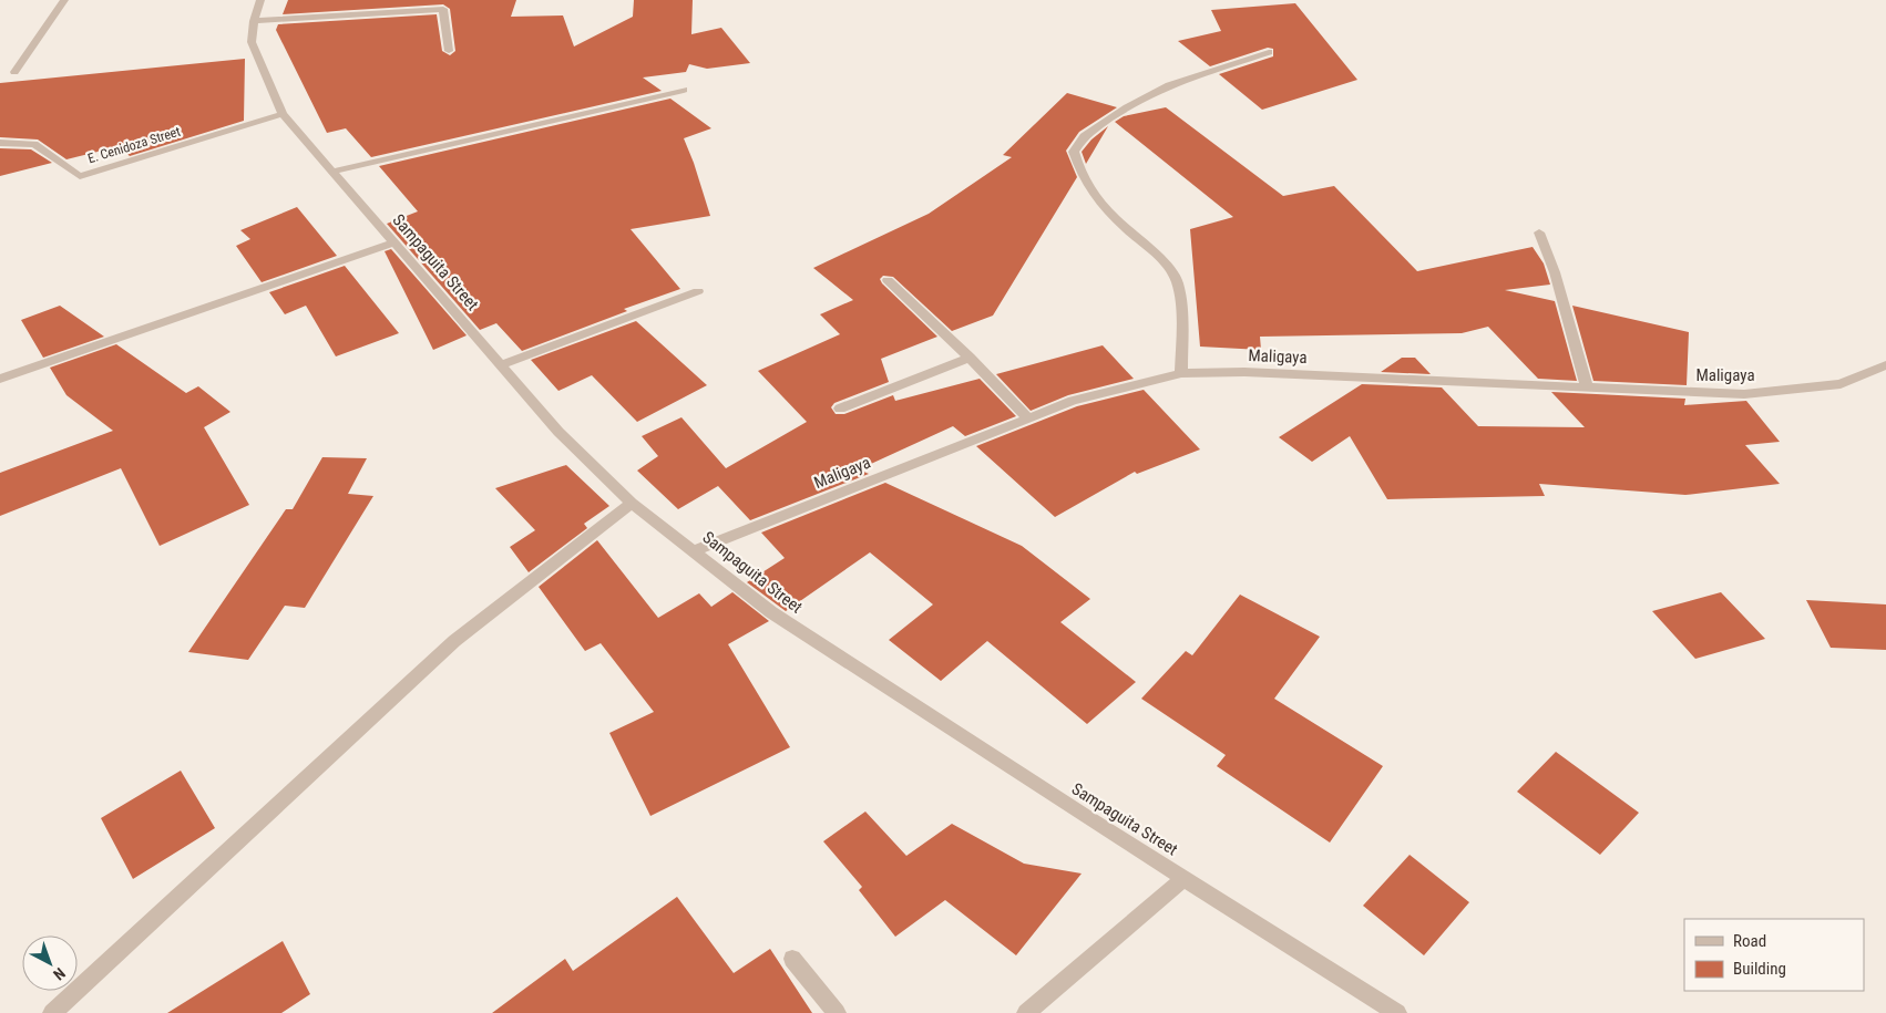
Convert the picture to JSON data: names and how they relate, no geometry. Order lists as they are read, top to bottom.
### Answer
{
  "streets": {
    "street": ["E. Cenidoza Street", "Sampaguita Street", "Maligaya"]
  },
  "crossings": [
    ["E. Cenidoza Street", "Sampaguita Street"],
    ["Sampaguita Street", "Maligaya"]
  ],
  "legend": ["Road", "Building"],
  "north": "bottom right"
}
